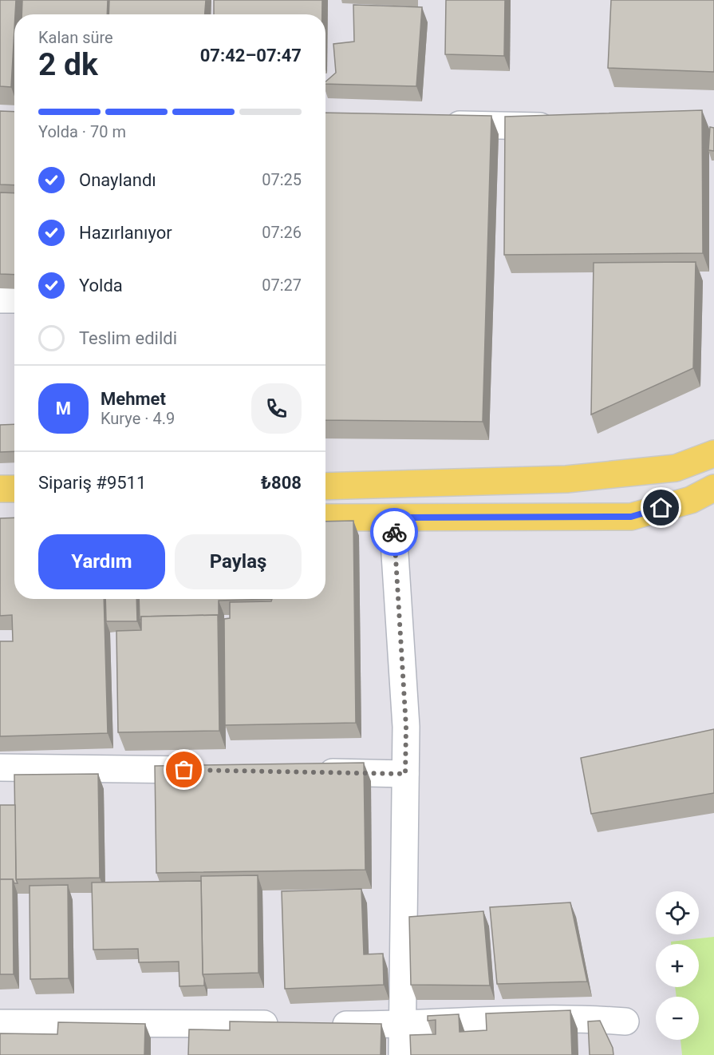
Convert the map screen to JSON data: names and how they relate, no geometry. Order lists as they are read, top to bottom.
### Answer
{
  "page": {
    "heading": ["2 dk", "Kalan süre", "07:42–07:47"],
    "panel": [
      "Mehmet",
      "Kurye · 4.9",
      "Sipariş #9511",
      "₺808"
    ],
    "bar": "Yolda · 70 m",
    "list": [
      ["Onaylandı", "07:25"],
      ["Hazırlanıyor", "07:26"],
      ["Yolda", "07:27"],
      "Teslim edildi"
    ],
    "round": "M",
    "buttons": ["Yardım", "Paylaş"],
    "map_buttons": ["+", "−"]
  }
}
